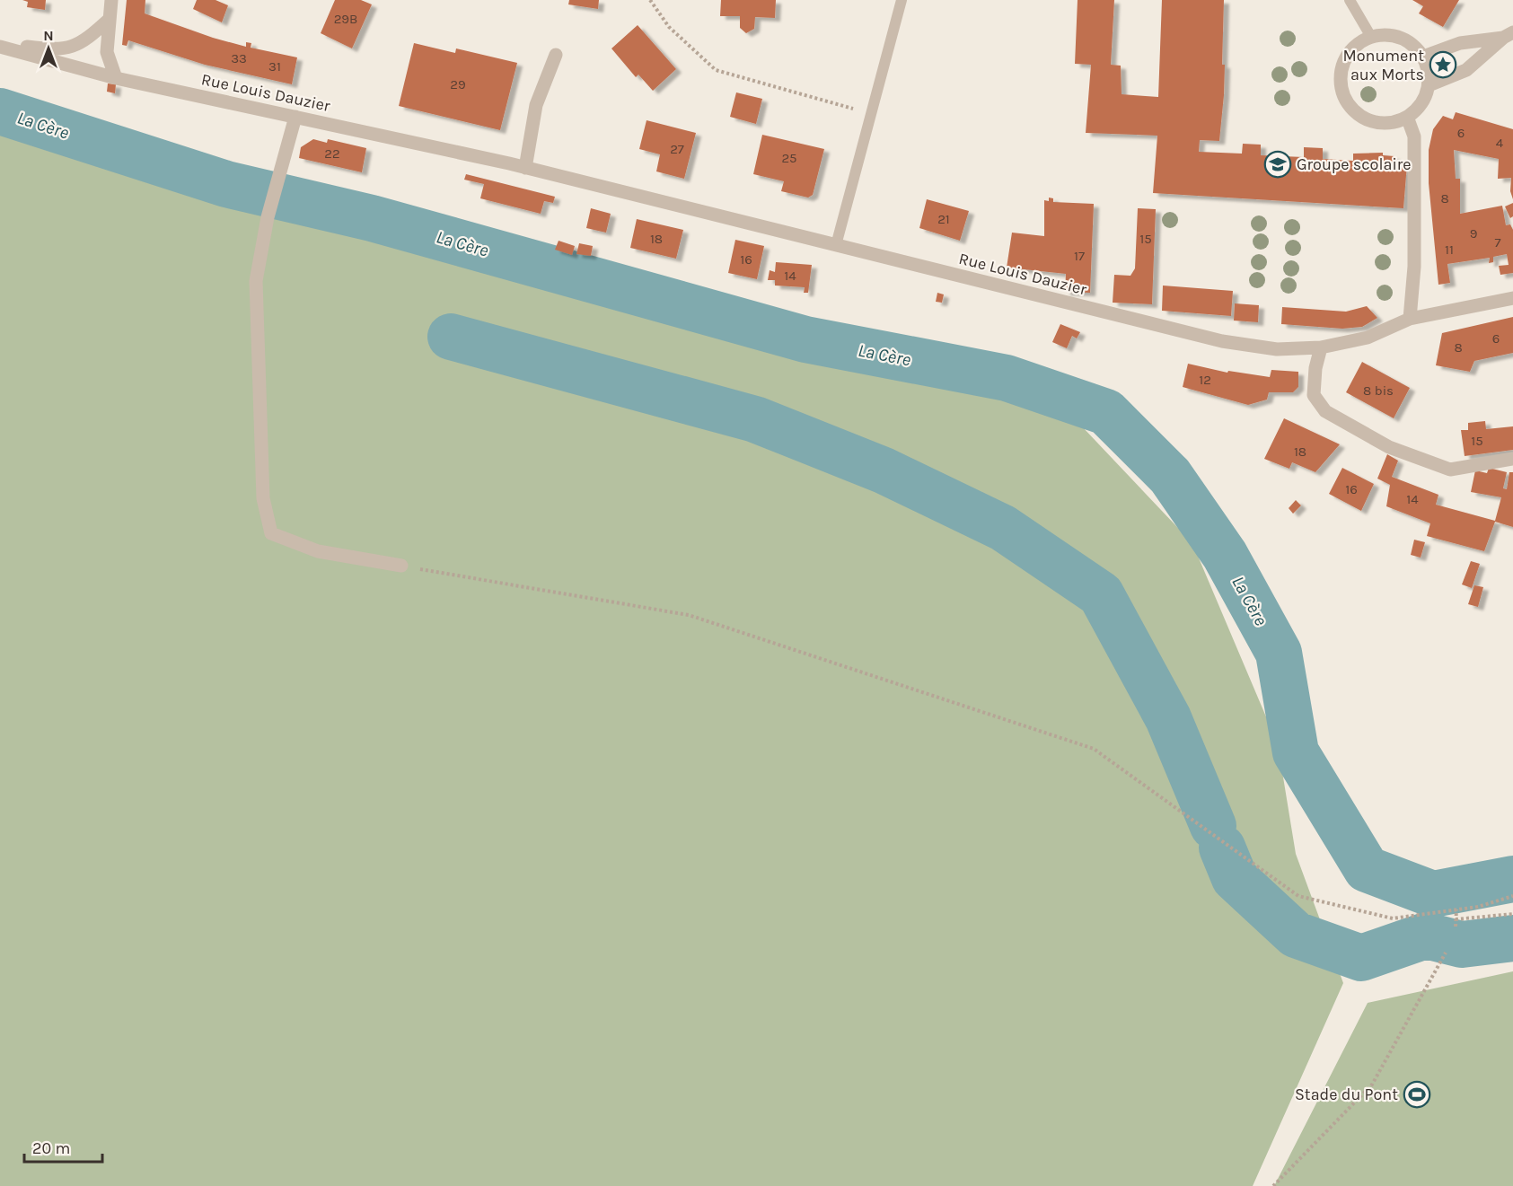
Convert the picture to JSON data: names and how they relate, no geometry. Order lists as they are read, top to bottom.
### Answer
{
  "streets": {
    "street": ["Rue Louis Dauzier"]
  },
  "water": ["La Cère"],
  "places": {
    "place": ["Monument aux Morts"],
    "school or university": ["Groupe scolaire"],
    "sports": ["Stade du Pont"]
  },
  "house_numbers": [
    "29B",
    "33",
    "31",
    "29",
    "6",
    "4",
    "27",
    "22",
    "25",
    "8",
    "21",
    "9",
    "18",
    "15",
    "7",
    "11",
    "17",
    "16",
    "14",
    "6",
    "8",
    "12",
    "8 bis",
    "15",
    "18",
    "16",
    "14"
  ],
  "scale_bar": "20 m",
  "north": "top"
}
